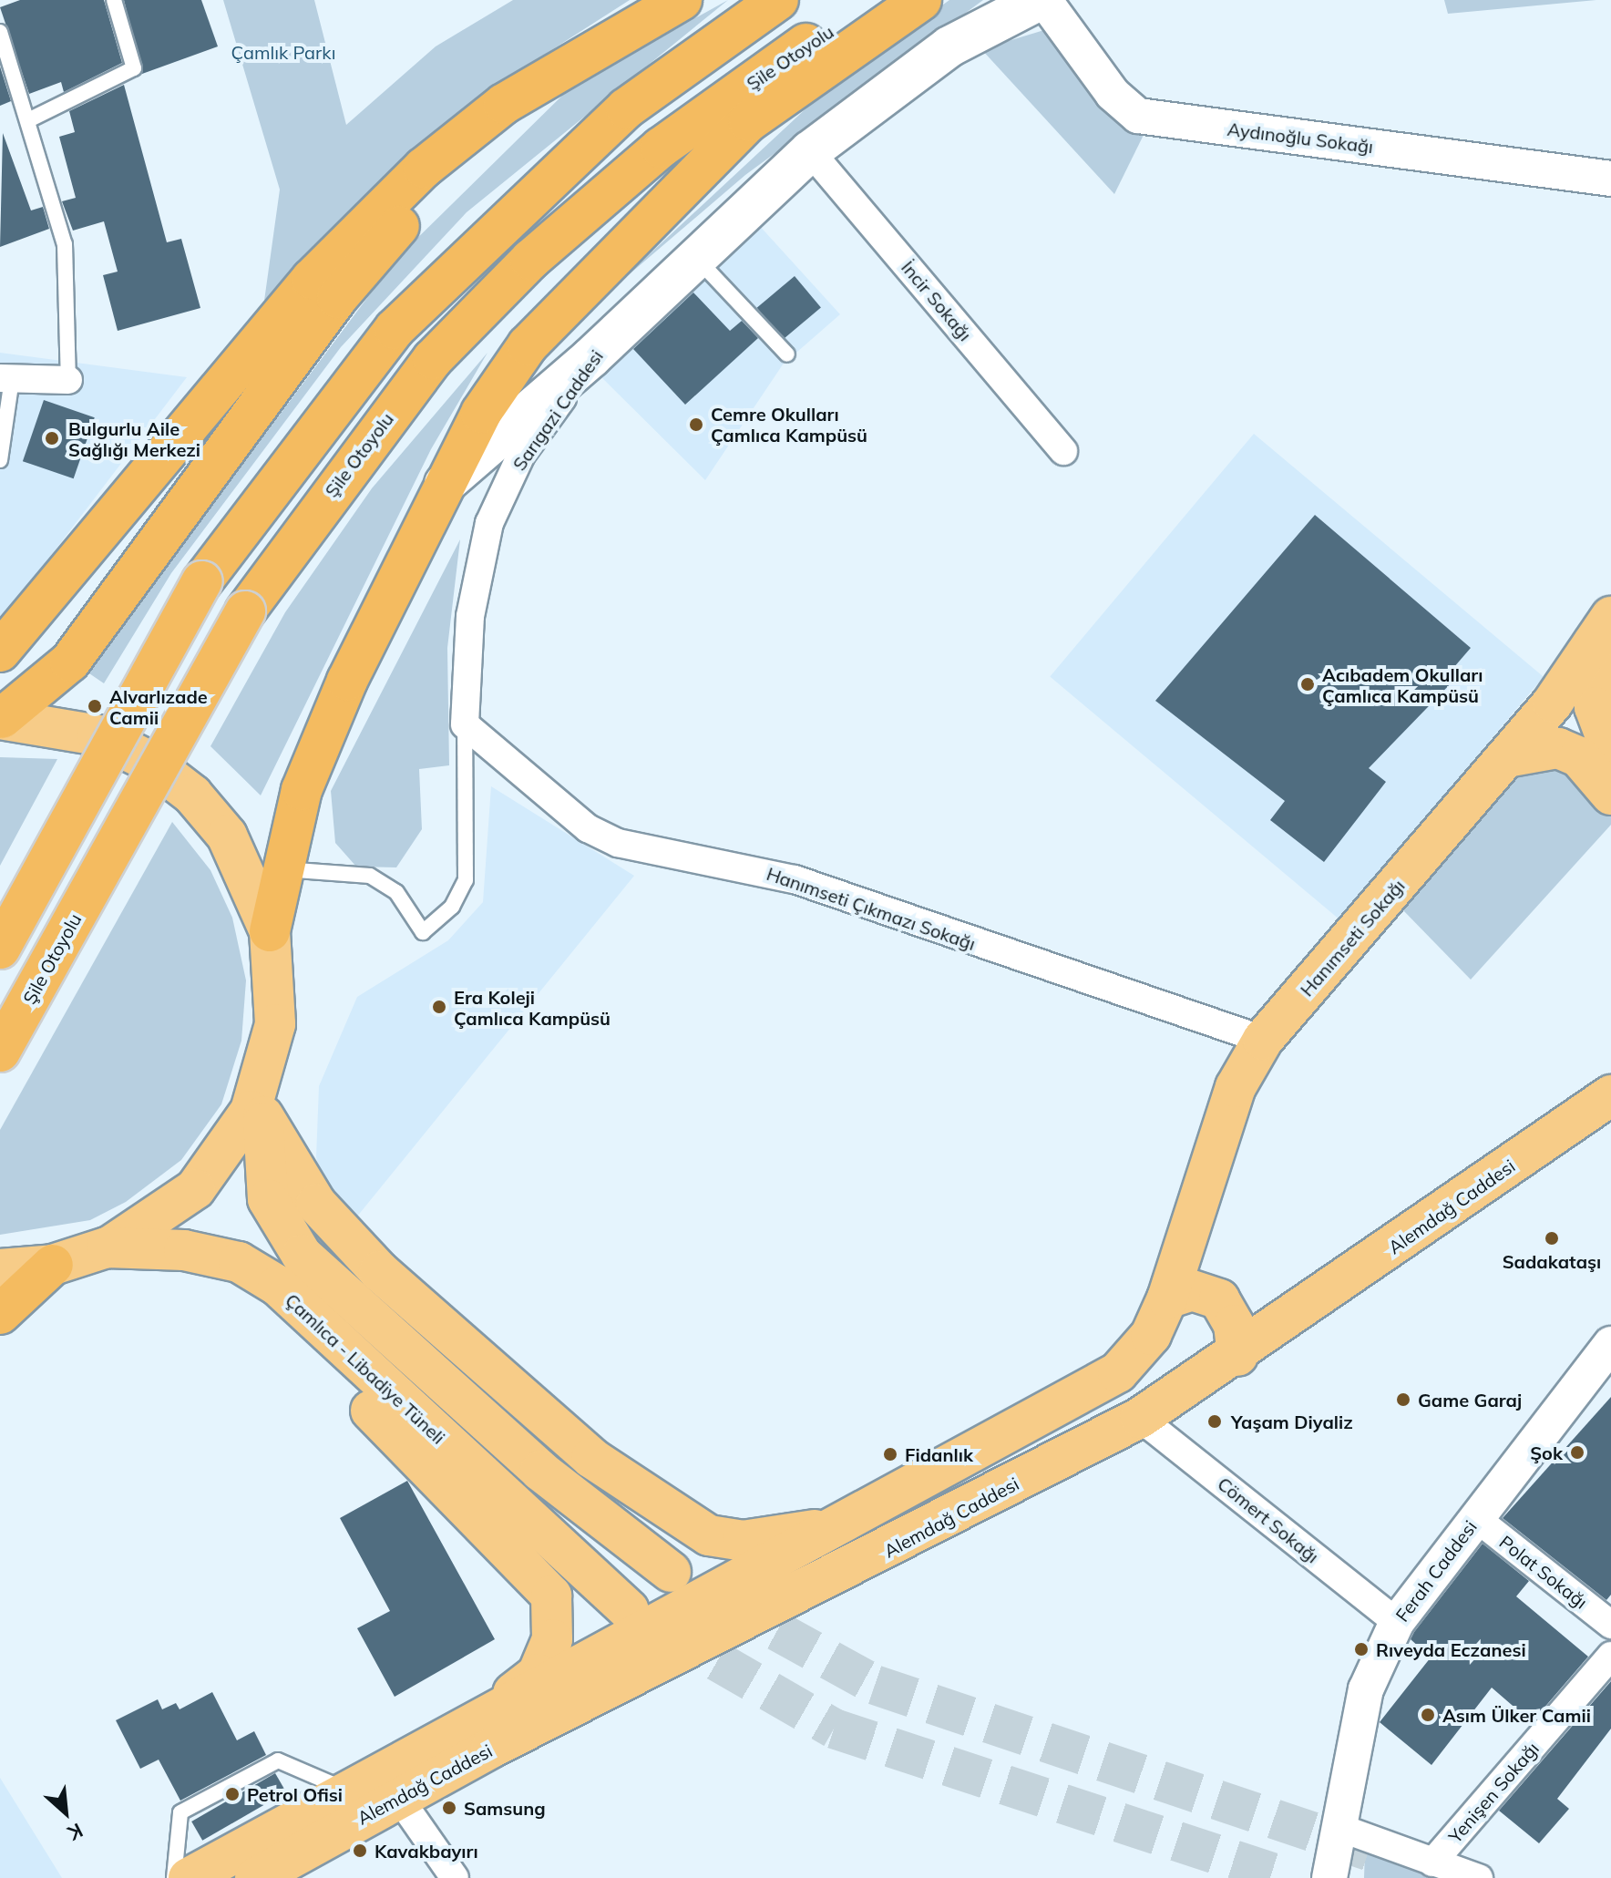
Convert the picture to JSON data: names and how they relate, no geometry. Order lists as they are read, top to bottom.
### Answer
{
  "streets": {
    "highway": ["Şile Otoyolu"],
    "main road": [
      "Sarıgazi Caddesi",
      "Hanımseti Sokağı",
      "Alemdağ Caddesi",
      "Çamlıca - Libadiye Tüneli"
    ],
    "street": [
      "Aydınoğlu Sokağı",
      "İncir Sokağı",
      "Hanımseti Çıkmazı Sokağı",
      "Cömert Sokağı",
      "Ferah Caddesi",
      "Polat Sokağı",
      "Yenişen Sokağı"
    ]
  },
  "crossings": [
    ["Aydınoğlu Sokağı", "Sarıgazi Caddesi"],
    ["İncir Sokağı", "Sarıgazi Caddesi"],
    ["Sarıgazi Caddesi", "Hanımseti Çıkmazı Sokağı"],
    ["Hanımseti Çıkmazı Sokağı", "Hanımseti Sokağı"],
    ["Hanımseti Sokağı", "Alemdağ Caddesi"],
    ["Alemdağ Caddesi", "Cömert Sokağı"],
    ["Cömert Sokağı", "Ferah Caddesi"],
    ["Ferah Caddesi", "Polat Sokağı"]
  ],
  "parks": ["Çamlık Parkı"],
  "places": [
    "Cemre Okulları Çamlıca Kampüsü",
    "Bulgurlu Aile Sağlığı Merkezi",
    "Acıbadem Okulları Çamlıca Kampüsü",
    "Alvarlızade Camii",
    "Era Koleji Çamlıca Kampüsü",
    "Sadakataşı",
    "Game Garaj",
    "Yaşam Diyaliz",
    "Şok",
    "Fidanlık",
    "Rıveyda Eczanesi",
    "Asım Ülker Camii",
    "Petrol Ofisi",
    "Samsung",
    "Kavakbayırı"
  ],
  "north": "bottom right"
}
